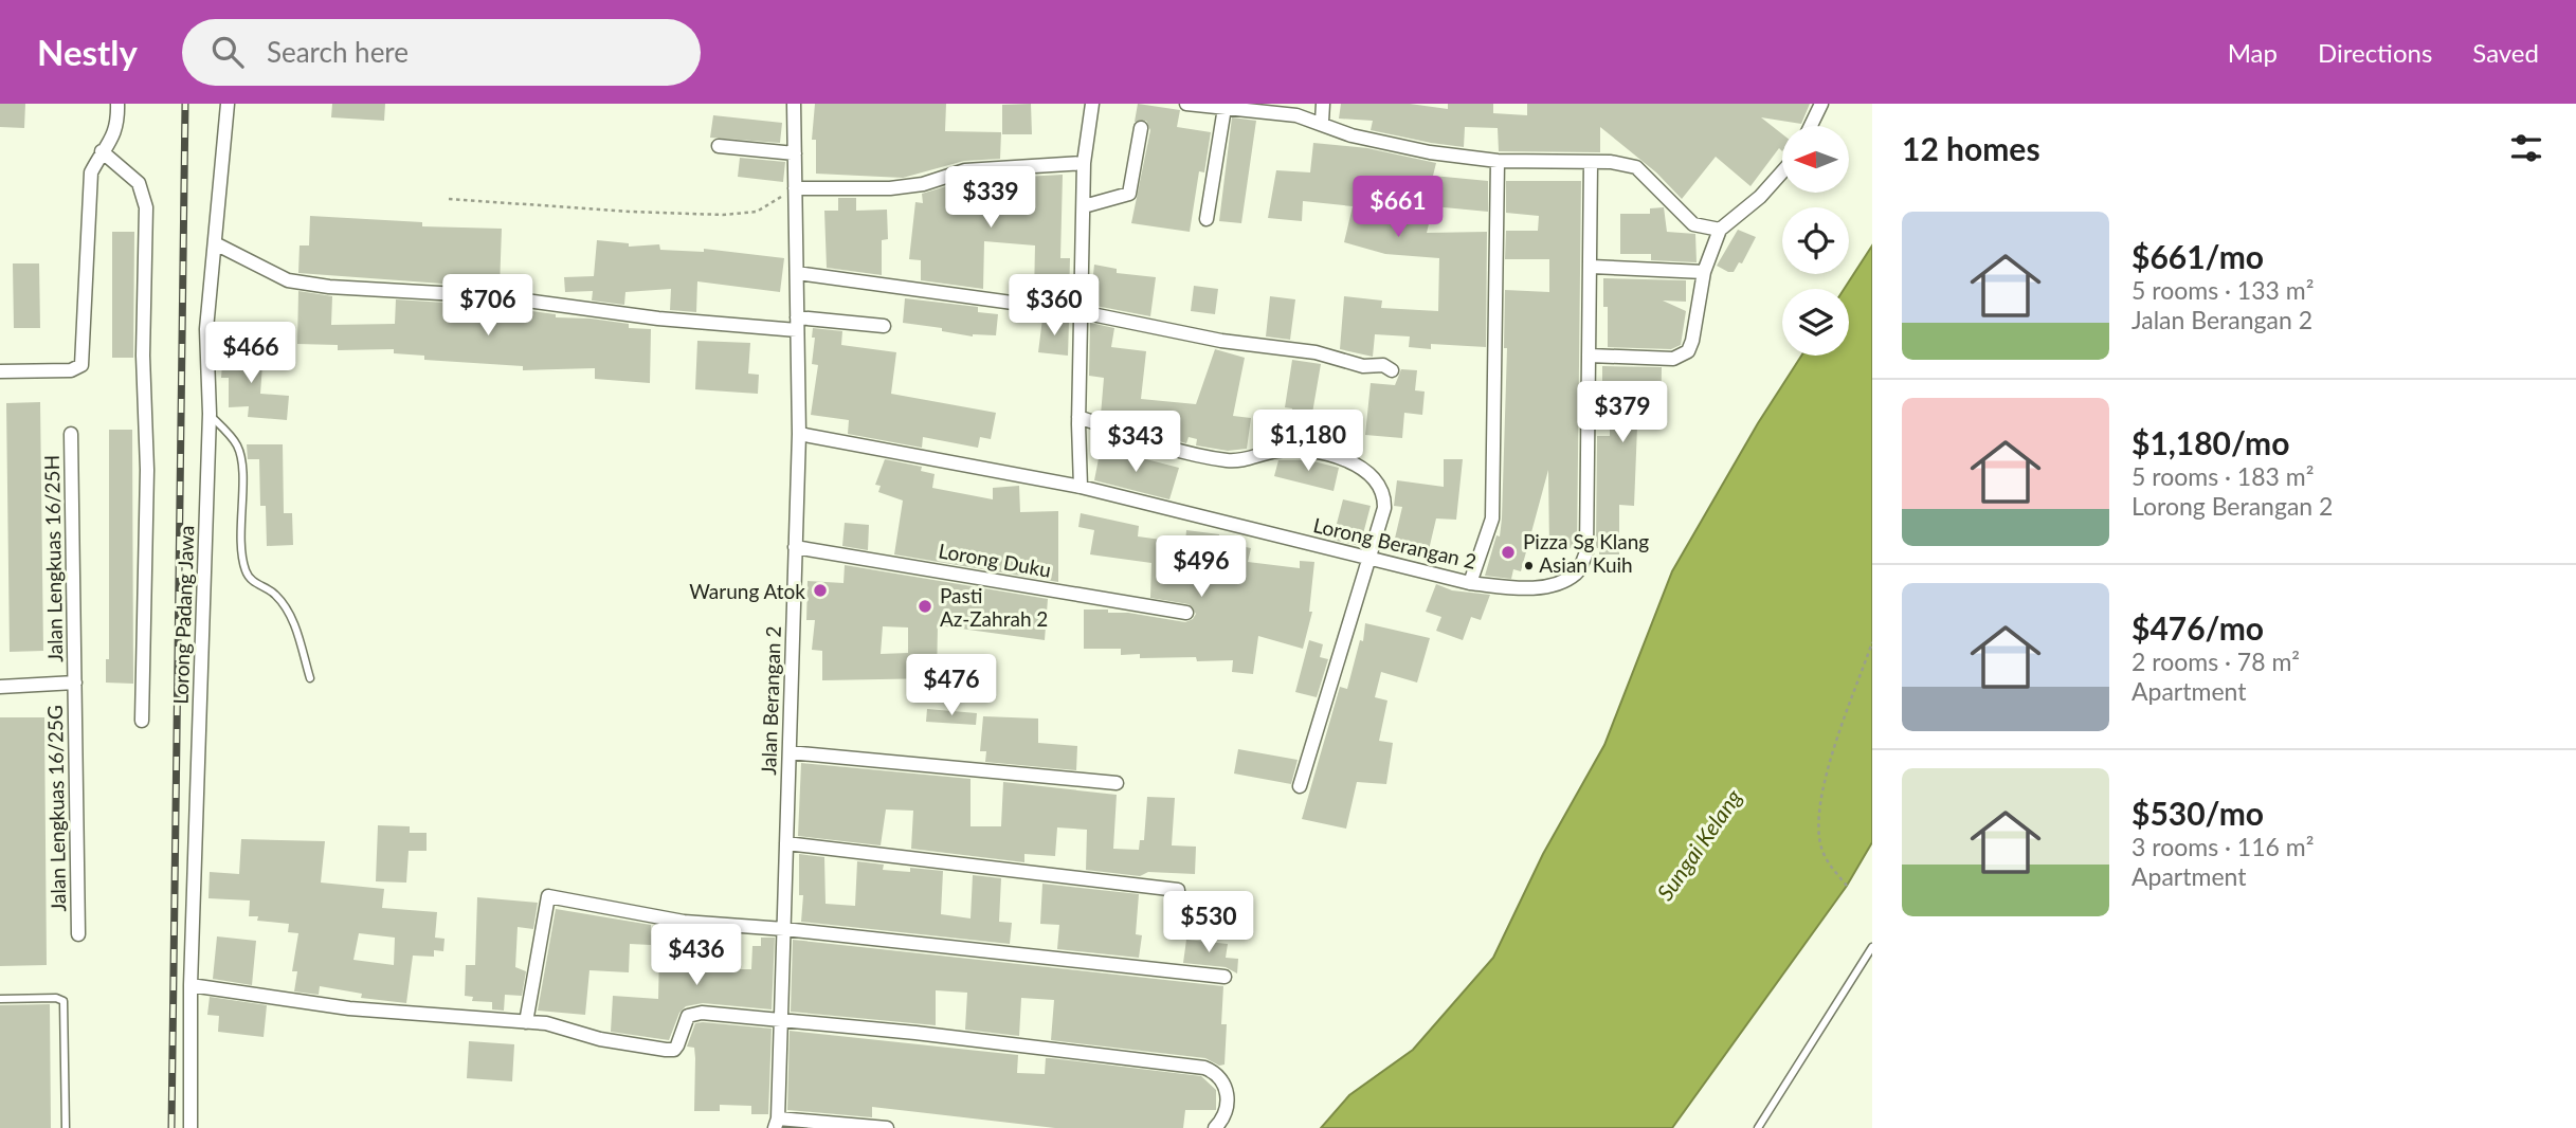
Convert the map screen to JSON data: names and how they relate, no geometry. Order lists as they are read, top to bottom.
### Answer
{
  "streets": {
    "street": [
      "Lorong Berangan 2",
      "Jalan Lengkuas 16/25H",
      "Lorong Duku",
      "Lorong Padang Jawa",
      "Jalan Berangan 2",
      "Jalan Lengkuas 16/25G"
    ]
  },
  "crossings": [
    ["Lorong Berangan 2", "Jalan Berangan 2"],
    ["Jalan Lengkuas 16/25H", "Jalan Lengkuas 16/25G"],
    ["Lorong Duku", "Jalan Berangan 2"]
  ],
  "water": ["Sungai Kelang"],
  "places": ["Pizza Sg Klang • Asian Kuih", "Warung Atok", "Pasti Az-Zahrah 2"],
  "north": "left",
  "page": {
    "header": "Nestly",
    "search": "Search here",
    "nav": ["Map", "Directions", "Saved"],
    "heading": "12 homes",
    "price": [
      "$339",
      "$661",
      "$706",
      "$360",
      "$466",
      "$379",
      "$1,180",
      "$343",
      "$496",
      "$476",
      "$530",
      "$436"
    ],
    "list": [
      {
        "name": "$661/mo",
        "note": "5 rooms · 133 m² · Jalan Berangan 2"
      },
      {
        "name": "$1,180/mo",
        "note": "5 rooms · 183 m² · Lorong Berangan 2"
      },
      {
        "name": "$476/mo",
        "note": "2 rooms · 78 m² · Apartment"
      },
      {
        "name": "$530/mo",
        "note": "3 rooms · 116 m² · Apartment"
      }
    ]
  }
}
